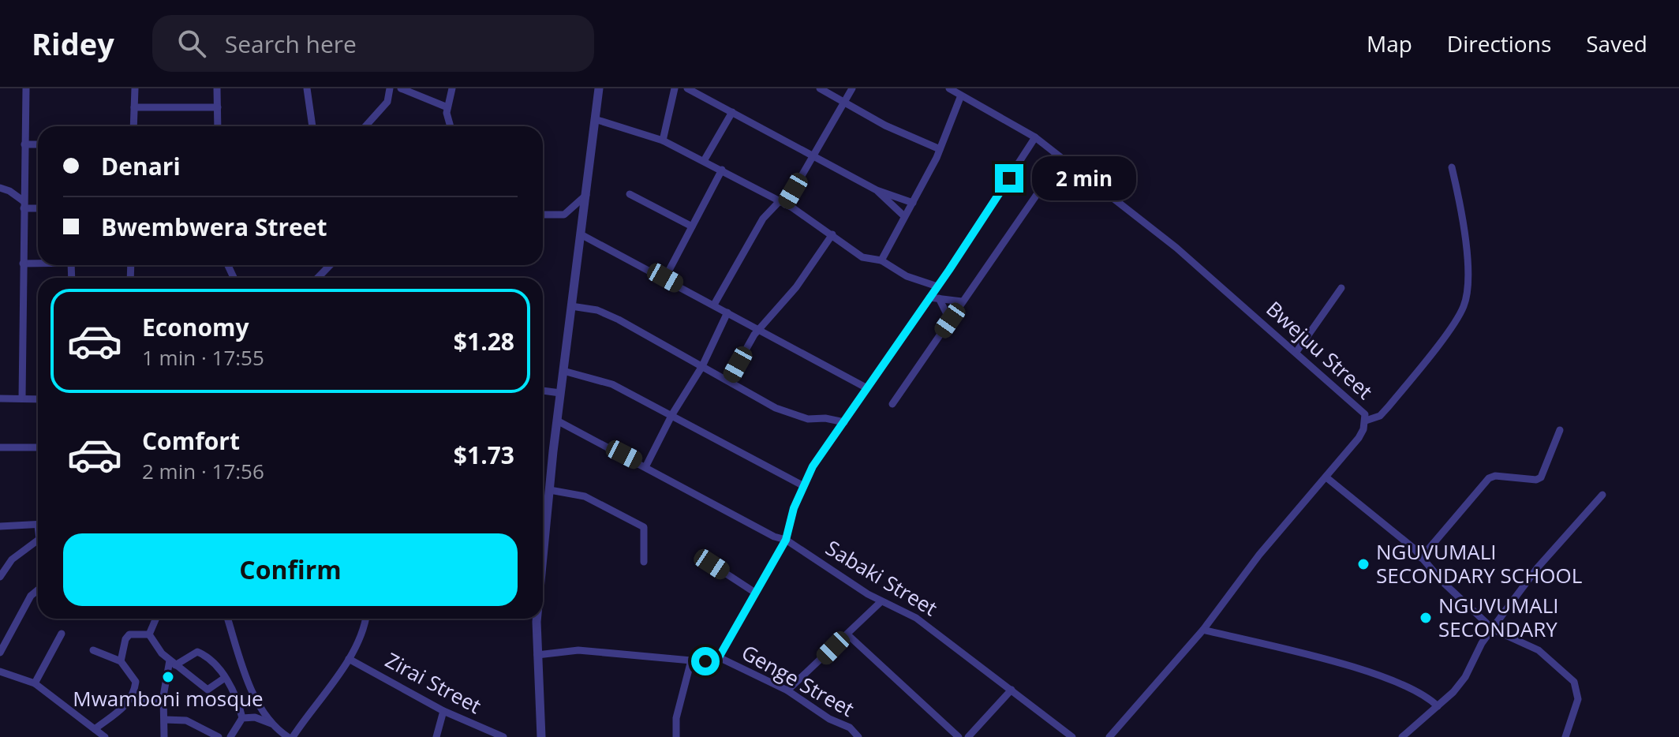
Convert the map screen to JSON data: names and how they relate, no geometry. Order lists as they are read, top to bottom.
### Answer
{
  "streets": {
    "street": [
      "Bwejuu Street",
      "Sabaki Street",
      "Genge Street",
      "Zirai Street"
    ]
  },
  "places": ["NGUVUMALI SECONDARY SCHOOL", "NGUVUMALI SECONDARY", "Mwamboni mosque"],
  "page": {
    "header": "Ridey",
    "search": "Search here",
    "nav": ["Map", "Directions", "Saved"],
    "banner": ["Denari", "Bwembwera Street"],
    "bubble": "2 min",
    "list": [
      {
        "name": "Economy",
        "note": "1 min · 17:55",
        "value": "$1.28"
      },
      {
        "name": "Comfort",
        "note": "2 min · 17:56",
        "value": "$1.73"
      }
    ],
    "buttons": "Confirm"
  }
}
